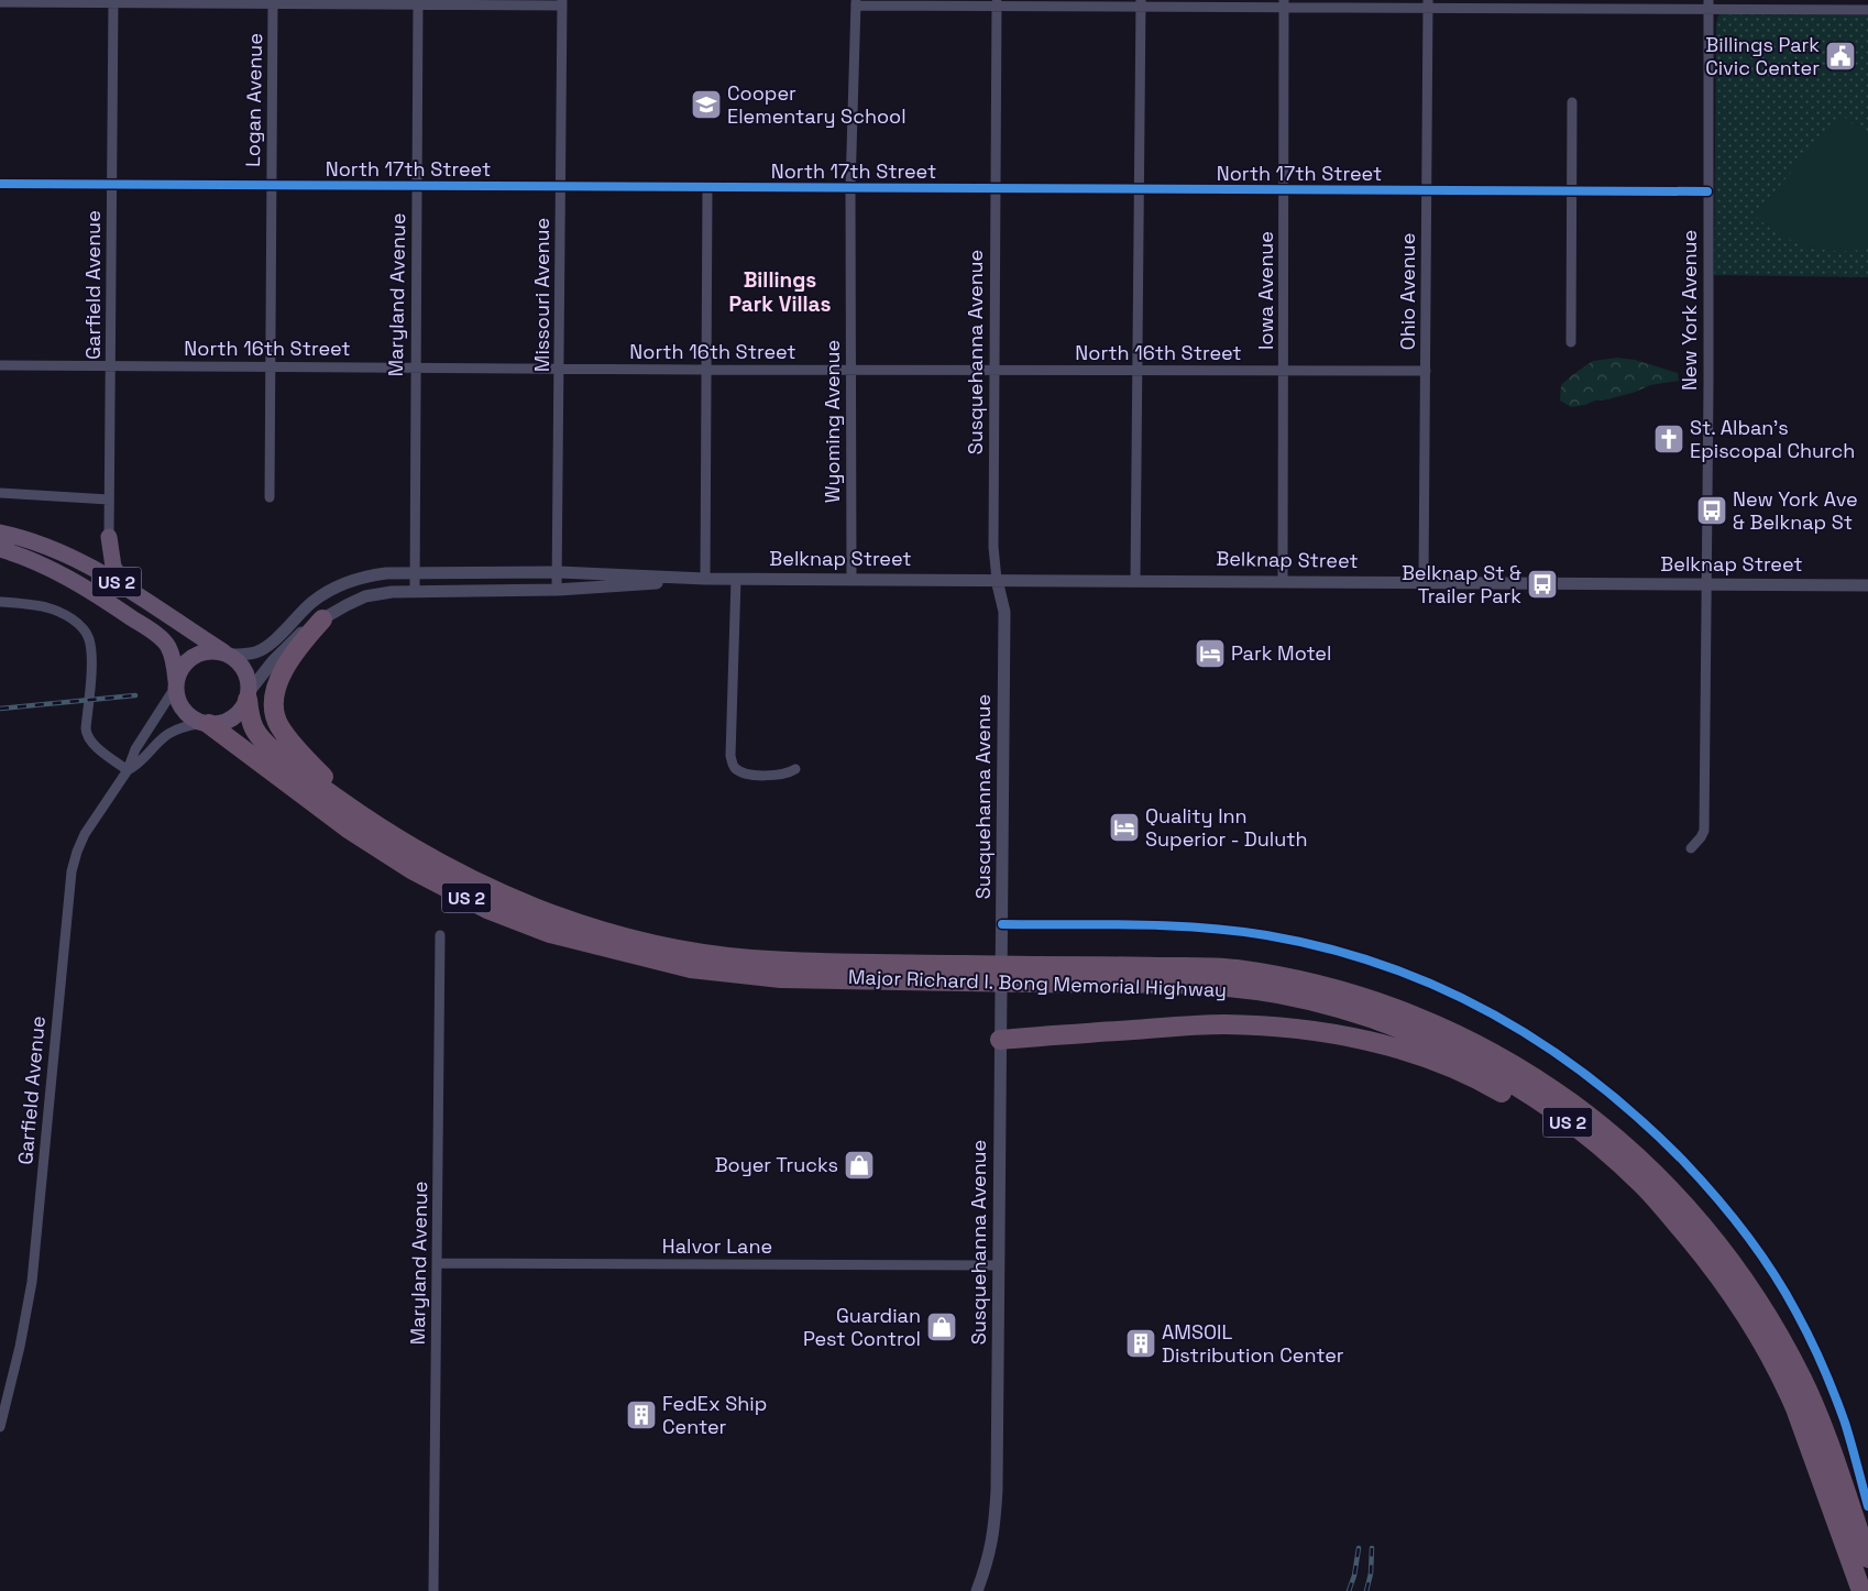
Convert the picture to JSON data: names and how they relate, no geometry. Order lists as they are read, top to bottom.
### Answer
{
  "streets": {
    "highway": ["US 2", "Major Richard I. Bong Memorial Highway"],
    "street": [
      "Logan Avenue",
      "North 17th Street",
      "Garfield Avenue",
      "Iowa Avenue",
      "Ohio Avenue",
      "Maryland Avenue",
      "Missouri Avenue",
      "New York Avenue",
      "North 16th Street",
      "Susquehanna Avenue",
      "Wyoming Avenue",
      "Belknap Street",
      "Halvor Lane"
    ]
  },
  "crossings": [
    ["Logan Avenue", "North 17th Street"],
    ["Logan Avenue", "North 16th Street"],
    ["North 17th Street", "Garfield Avenue"],
    ["North 17th Street", "Iowa Avenue"],
    ["North 17th Street", "Ohio Avenue"],
    ["North 17th Street", "Maryland Avenue"],
    ["North 17th Street", "Missouri Avenue"],
    ["North 17th Street", "New York Avenue"],
    ["North 17th Street", "Susquehanna Avenue"],
    ["North 17th Street", "Wyoming Avenue"],
    ["Garfield Avenue", "North 16th Street"],
    ["Garfield Avenue", "Belknap Street"],
    ["Garfield Avenue", "US 2"],
    ["Garfield Avenue", "Major Richard I. Bong Memorial Highway"],
    ["Iowa Avenue", "North 16th Street"],
    ["Iowa Avenue", "Belknap Street"],
    ["Ohio Avenue", "North 16th Street"],
    ["Ohio Avenue", "Belknap Street"],
    ["Maryland Avenue", "North 16th Street"],
    ["Maryland Avenue", "Belknap Street"],
    ["Maryland Avenue", "Halvor Lane"],
    ["Missouri Avenue", "North 16th Street"],
    ["Missouri Avenue", "Belknap Street"],
    ["New York Avenue", "Belknap Street"],
    ["North 16th Street", "Susquehanna Avenue"],
    ["North 16th Street", "Wyoming Avenue"],
    ["Susquehanna Avenue", "Belknap Street"],
    ["Susquehanna Avenue", "Halvor Lane"],
    ["Wyoming Avenue", "Belknap Street"],
    ["Belknap Street", "US 2"],
    ["Belknap Street", "Major Richard I. Bong Memorial Highway"],
    ["US 2", "Major Richard I. Bong Memorial Highway"]
  ],
  "districts": ["Billings Park Villas"],
  "places": {
    "public building": ["Billings Park Civic Center"],
    "school or university": ["Cooper Elementary School"],
    "church": ["St. Alban's Episcopal Church"],
    "bus stop": ["New York Ave & Belknap St", "Belknap St & Trailer Park"],
    "hotel": ["Park Motel", "Quality Inn Superior - Duluth"],
    "shop": ["Boyer Trucks", "Guardian Pest Control"],
    "building": ["AMSOIL Distribution Center", "FedEx Ship Center"]
  }
}
